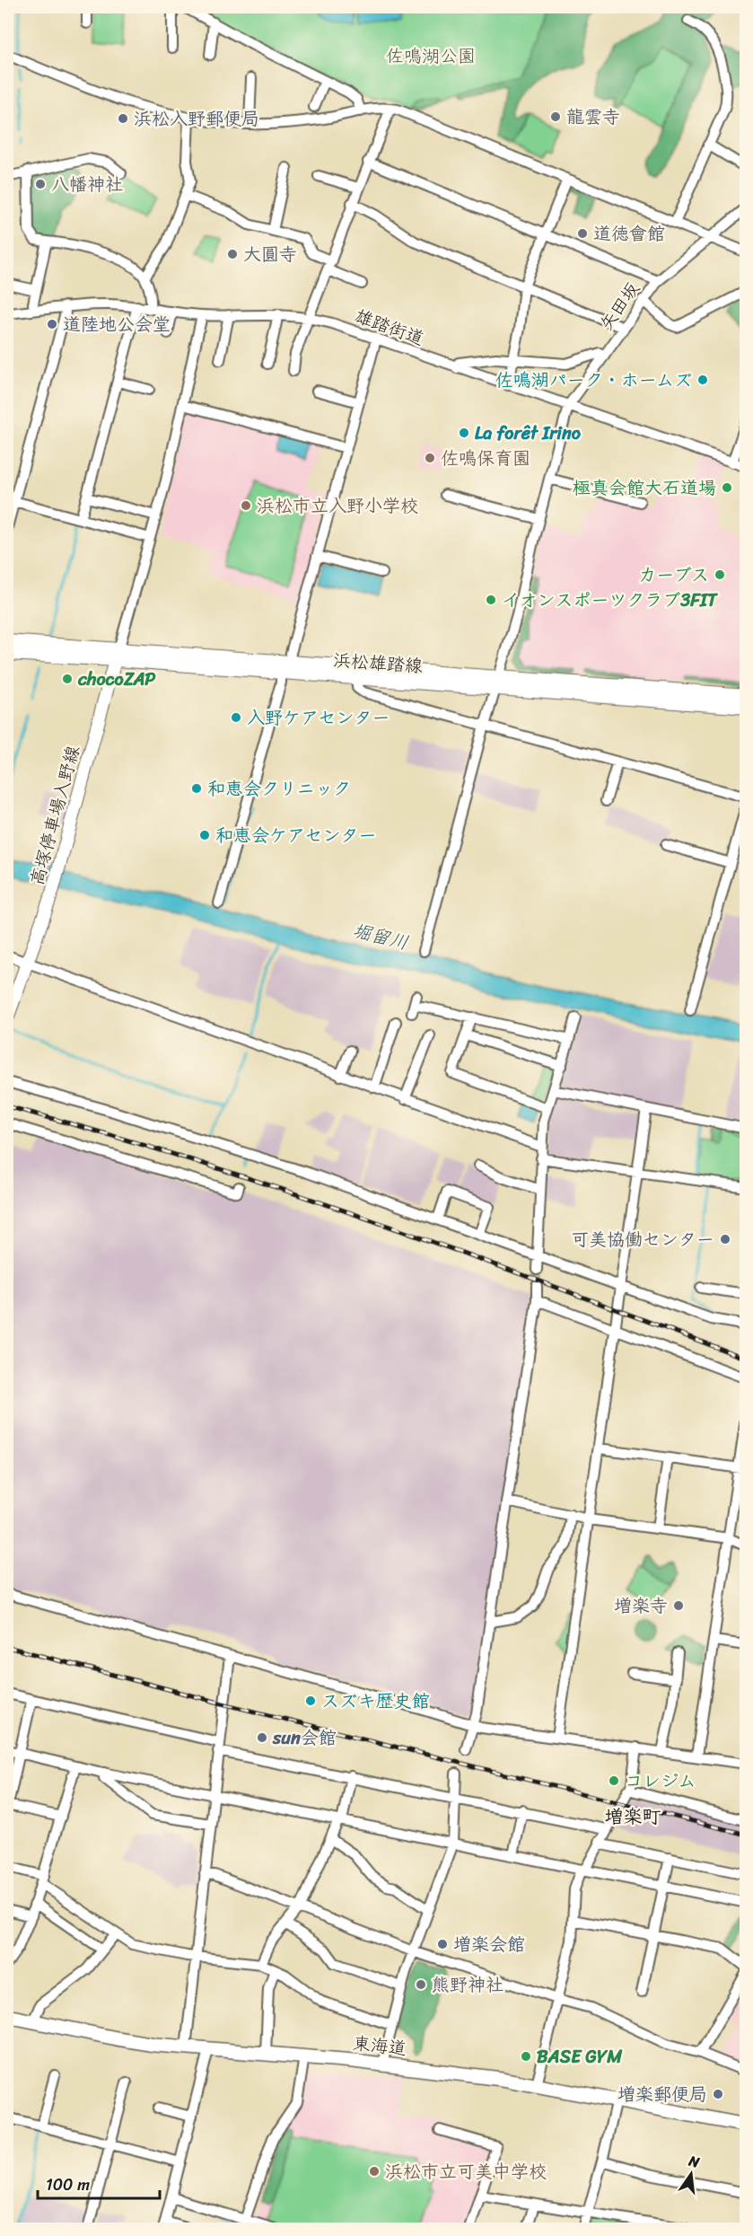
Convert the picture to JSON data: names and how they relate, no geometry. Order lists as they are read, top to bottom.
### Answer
{
  "streets": {
    "highway": ["東海道"],
    "main road": ["浜松雄踏線", "高塚停車場入野線"],
    "street": ["矢田坂", "雄踏街道"]
  },
  "crossings": [
    ["矢田坂", "雄踏街道"],
    ["浜松雄踏線", "高塚停車場入野線"]
  ],
  "districts": ["増楽町"],
  "water": ["堀留川"],
  "parks": ["佐鳴湖公園"],
  "places": [
    "龍雲寺",
    "浜松入野郵便局",
    "八幡神社",
    "道徳會館",
    "大圓寺",
    "道陸地公会堂",
    "佐鳴湖パーク・ホームズ",
    "La forêt Irino",
    "佐鳴保育園",
    "極真会館大石道場",
    "浜松市立入野小学校",
    "カーブス",
    "イオンスポーツクラブ3FIT",
    "chocoZAP",
    "入野ケアセンター",
    "和恵会クリニック",
    "和恵会ケアセンター",
    "可美協働センター",
    "増楽寺",
    "スズキ歴史館",
    "sun会館",
    "コレジム",
    "増楽会館",
    "熊野神社",
    "BASE GYM",
    "増楽郵便局",
    "浜松市立可美中学校"
  ],
  "scale_bar": "100 m",
  "north": "top"
}
